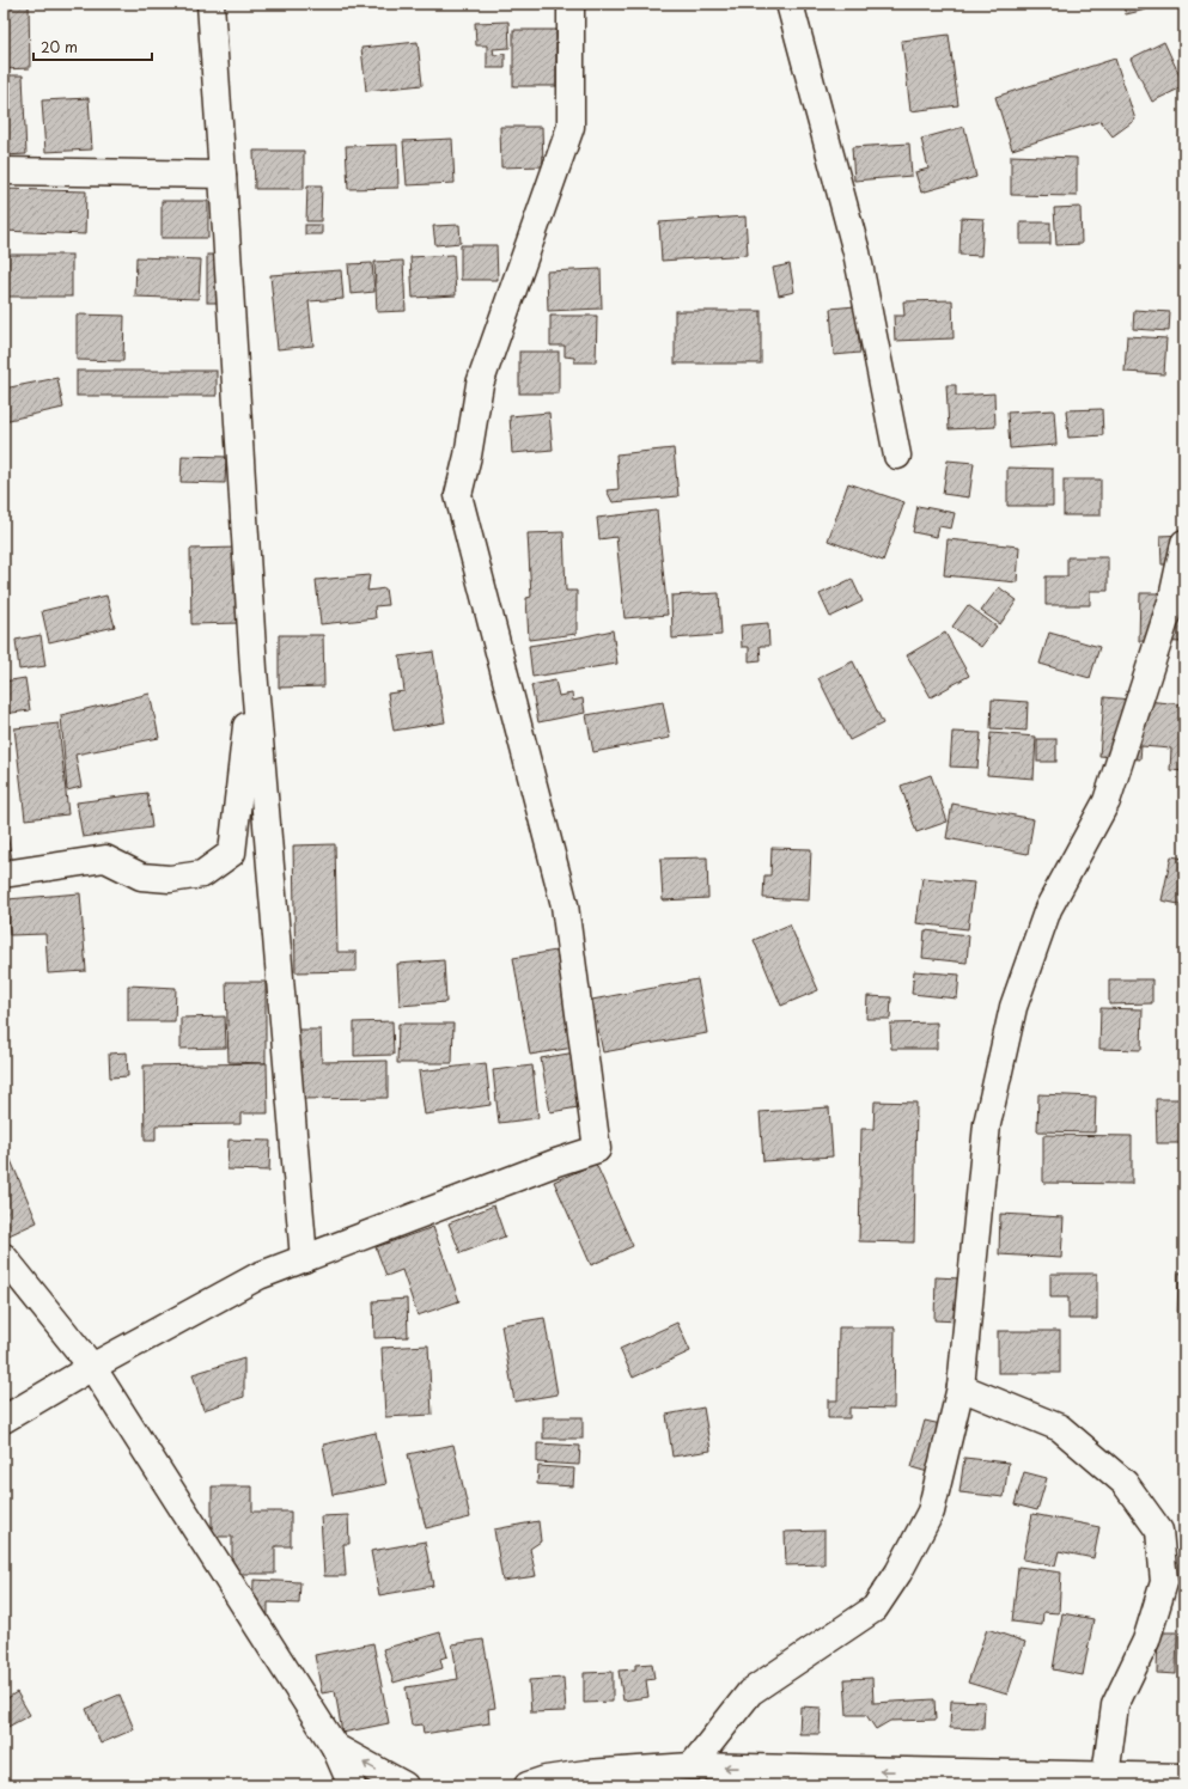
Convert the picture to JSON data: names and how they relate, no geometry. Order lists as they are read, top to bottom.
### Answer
{
  "scale_bar": "20 m"
}
